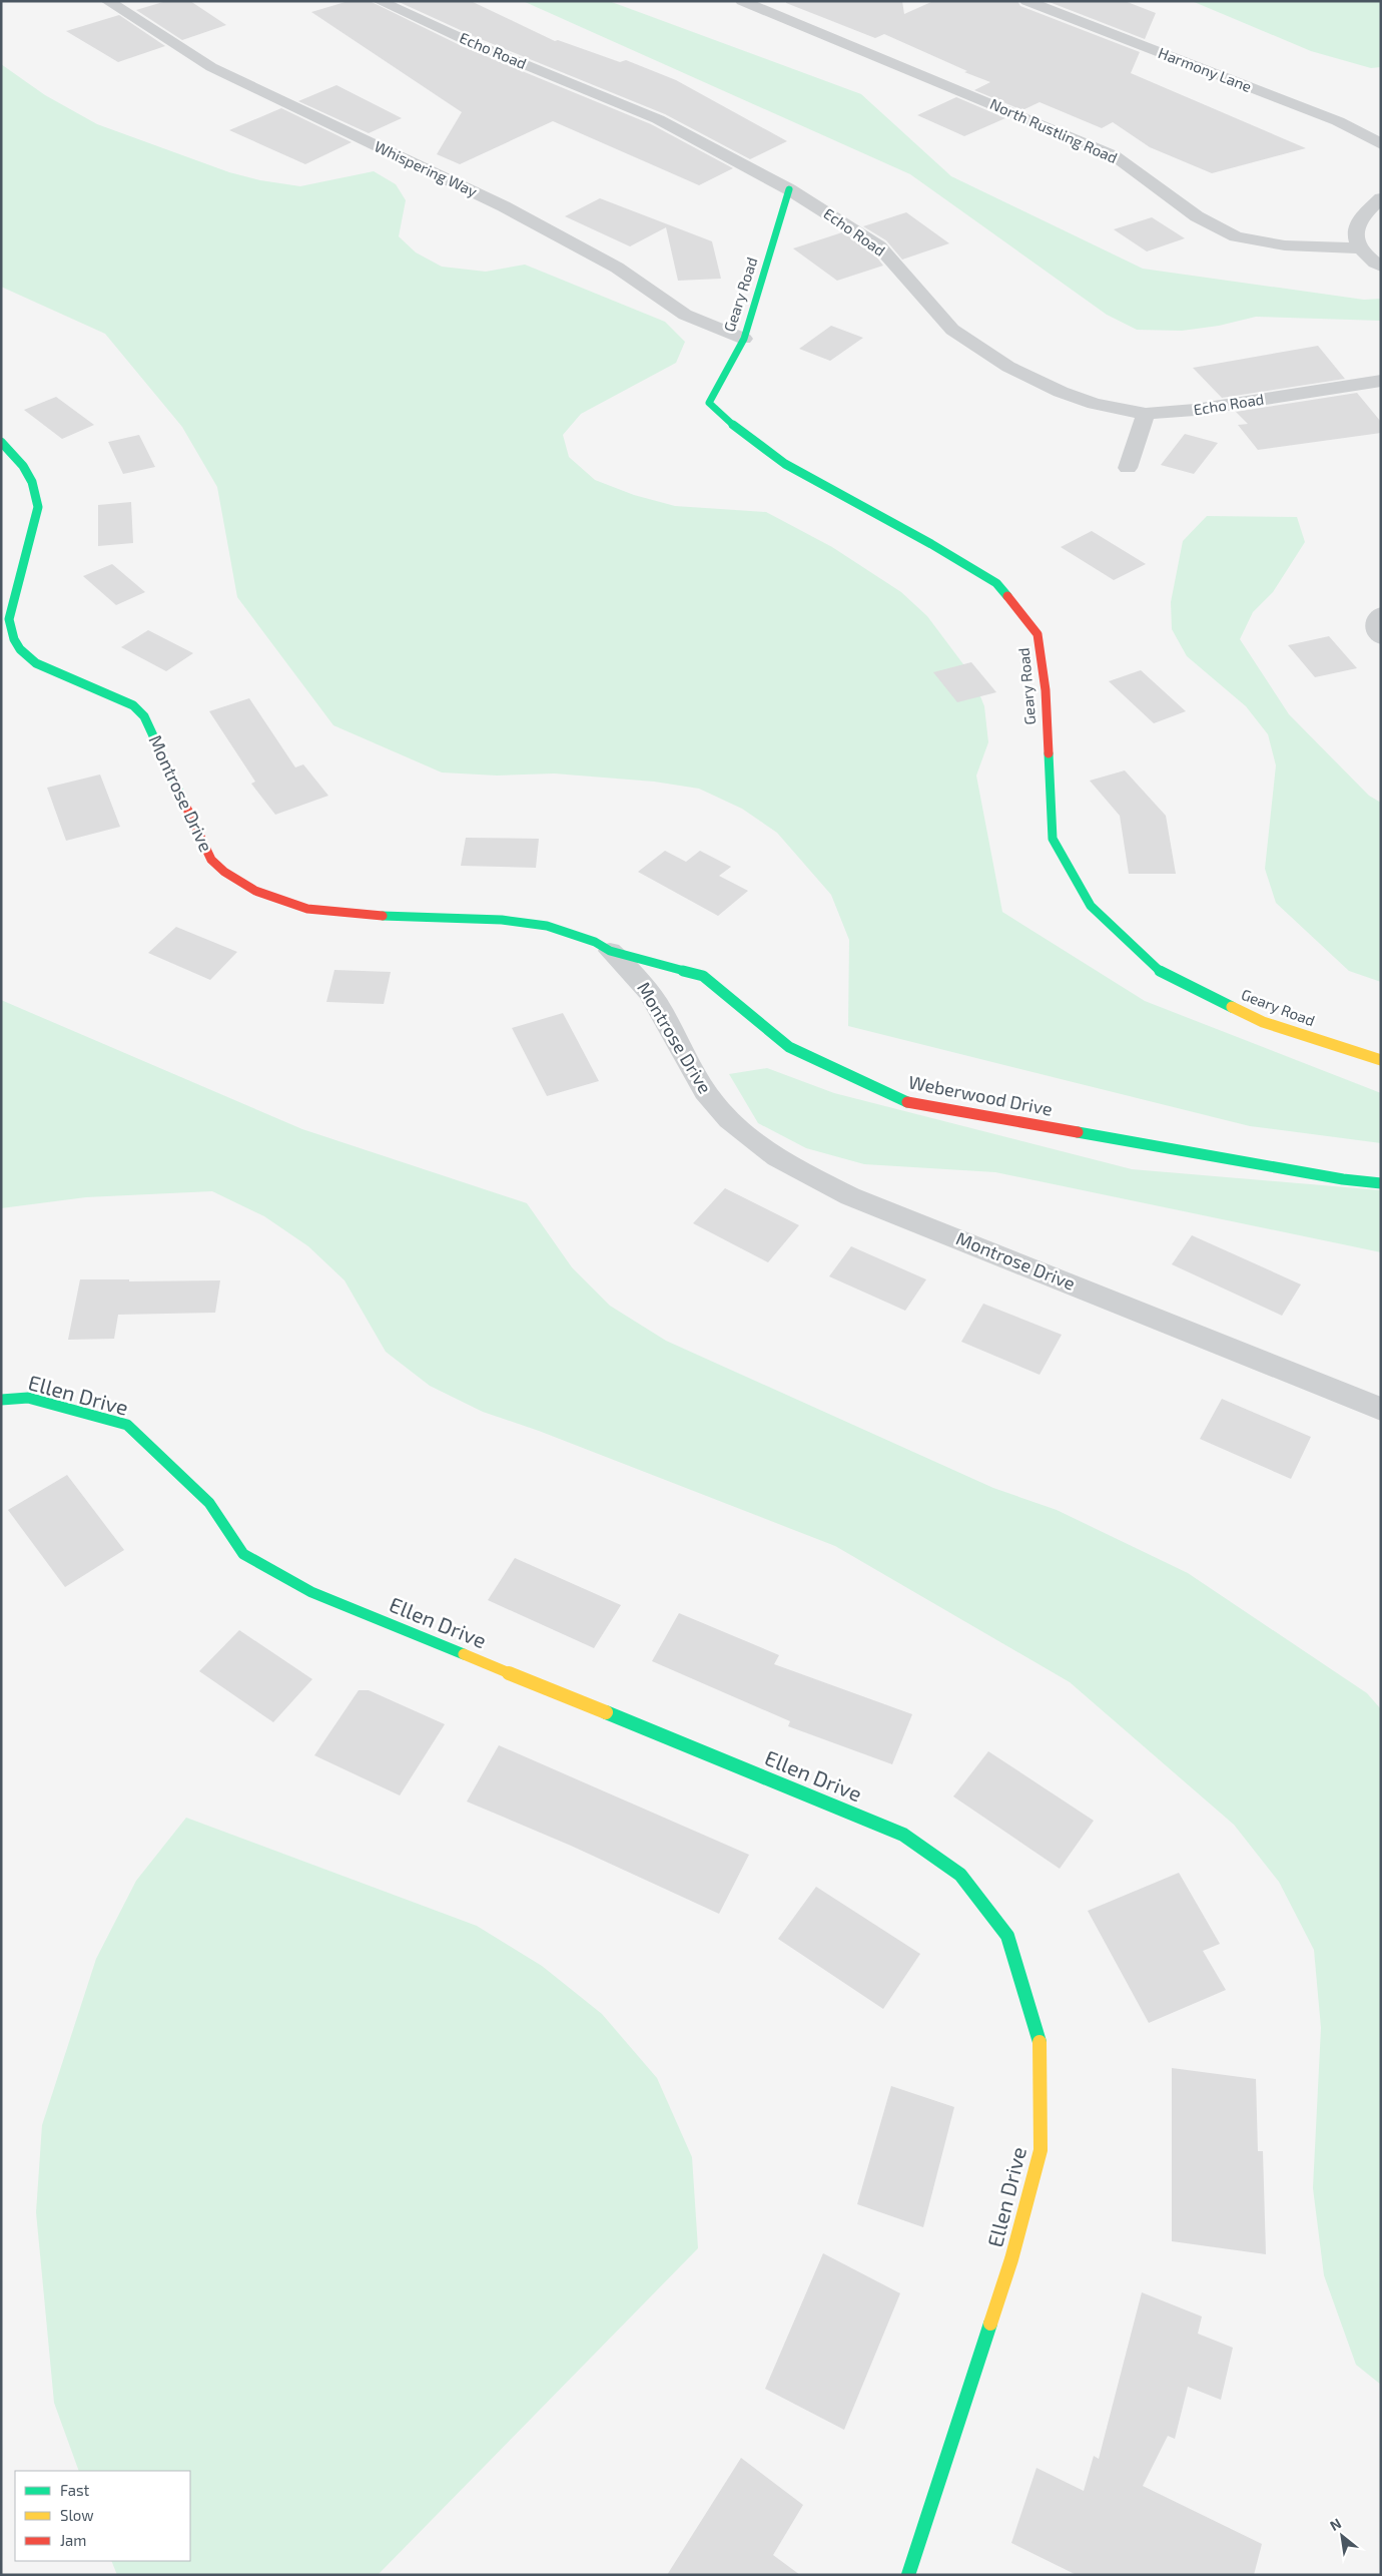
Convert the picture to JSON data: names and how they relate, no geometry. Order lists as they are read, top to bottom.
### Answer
{
  "streets": {
    "street": [
      "Echo Road",
      "Harmony Lane",
      "North Rustling Road",
      "Whispering Way",
      "Geary Road",
      "Montrose Drive",
      "Weberwood Drive",
      "Ellen Drive"
    ]
  },
  "crossings": [
    ["Echo Road", "Geary Road"],
    ["Whispering Way", "Geary Road"],
    ["Montrose Drive", "Weberwood Drive"]
  ],
  "legend": ["Fast", "Slow", "Jam"],
  "north": "top left"
}
